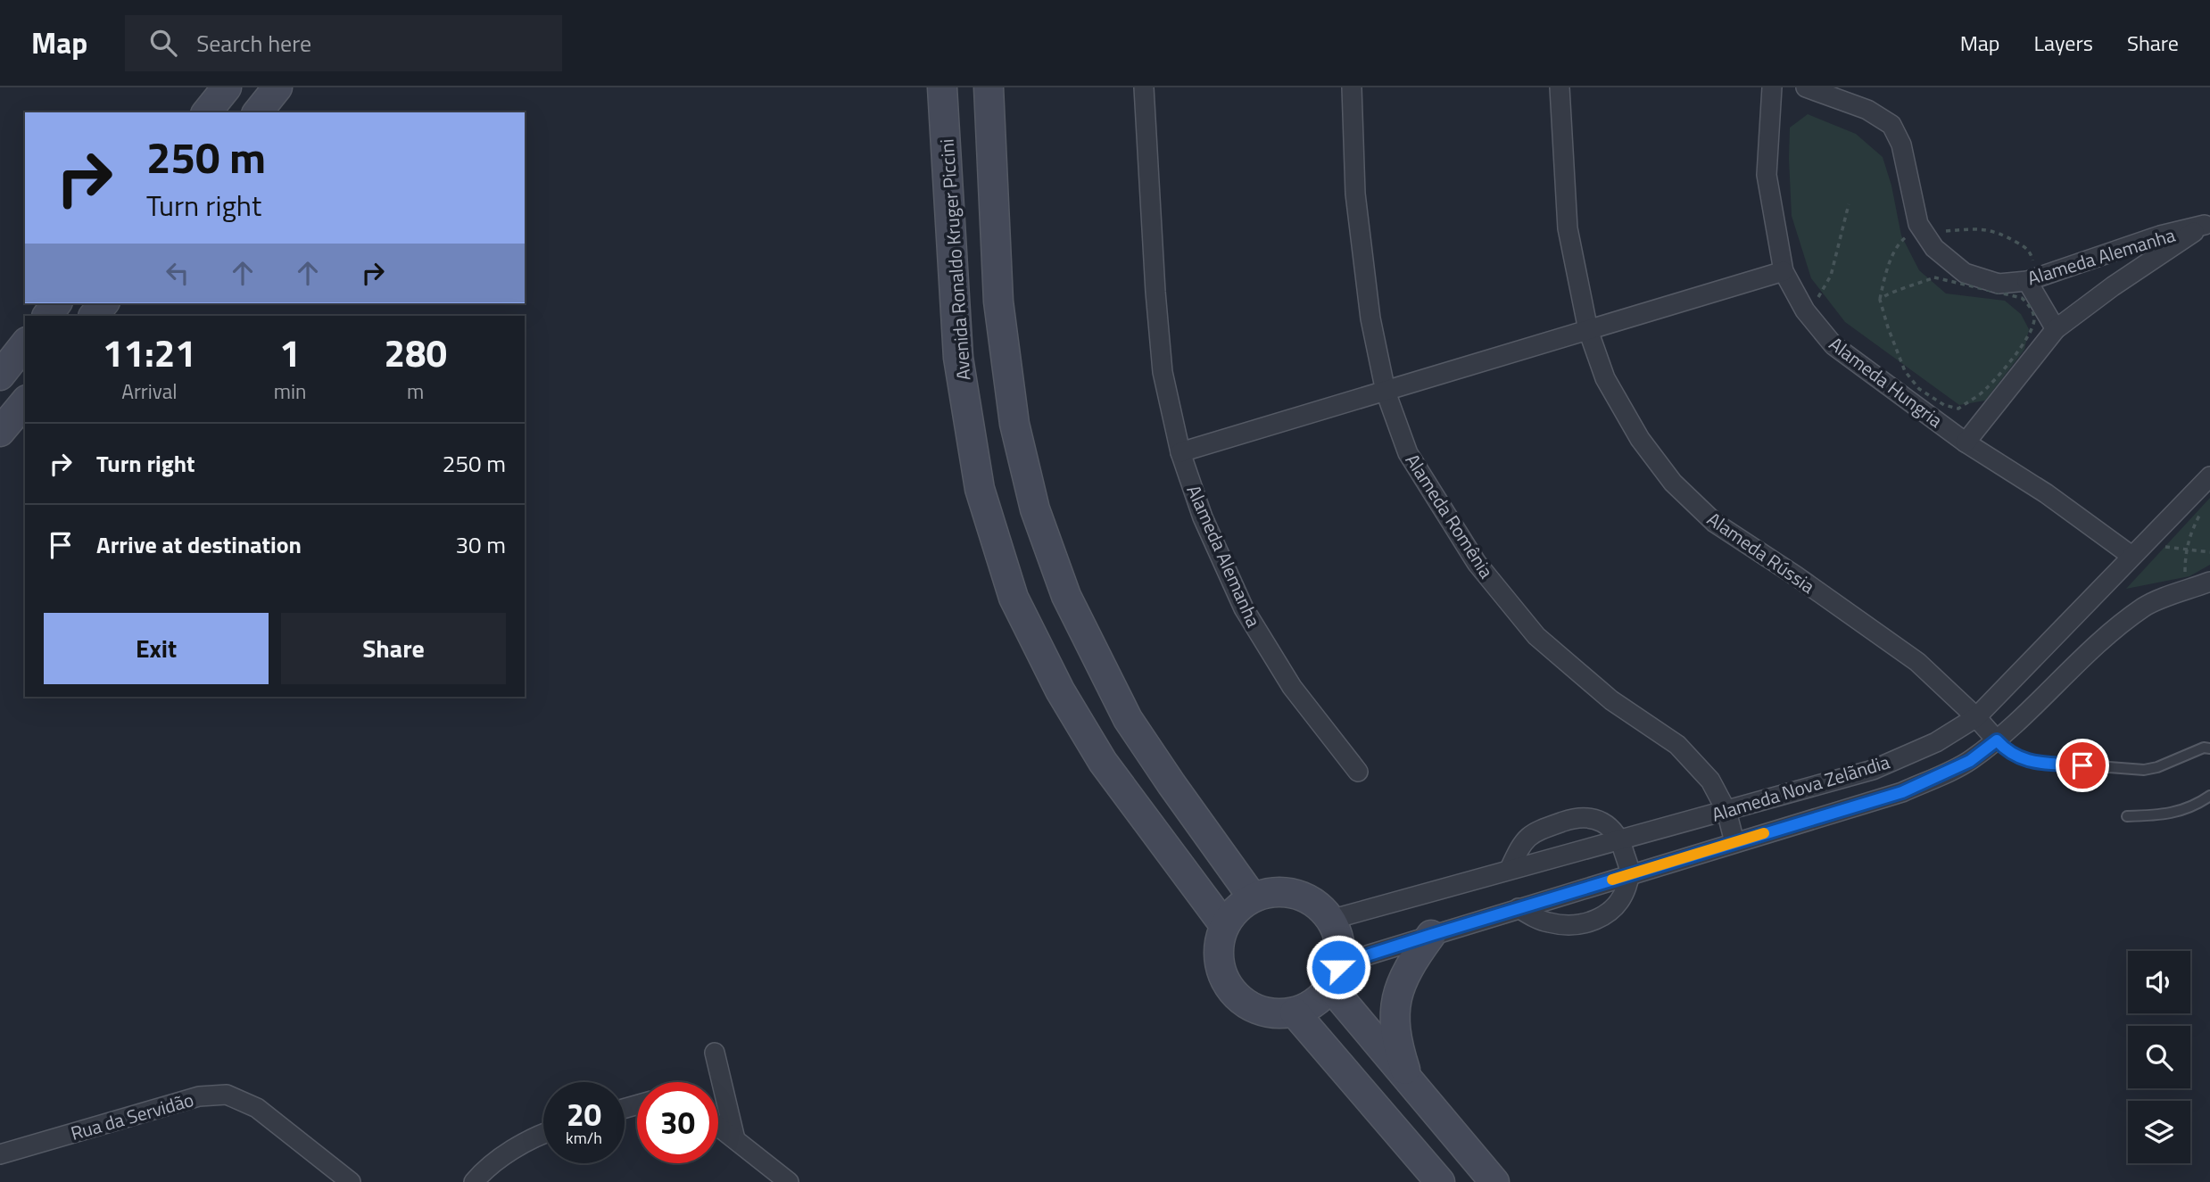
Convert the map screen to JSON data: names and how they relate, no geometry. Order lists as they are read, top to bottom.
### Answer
{
  "streets": {
    "main road": ["Avenida Ronaldo Kruger Piccini"],
    "street": [
      "Alameda Alemanha",
      "Alameda Hungria",
      "Alameda Romênia",
      "Alameda Rússia",
      "Alameda Nova Zelãndia",
      "Rua da Servidão"
    ]
  },
  "crossings": [
    ["Avenida Ronaldo Kruger Piccini", "Alameda Nova Zelãndia"],
    ["Alameda Hungria", "Alameda Nova Zelãndia"],
    ["Alameda Romênia", "Alameda Nova Zelãndia"],
    ["Alameda Rússia", "Alameda Nova Zelãndia"]
  ],
  "page": {
    "header": "Map",
    "search": "Search here",
    "nav": ["Map", "Layers", "Share"],
    "turn": ["250 m", "Turn right"],
    "eta": [
      "11:21",
      "Arrival",
      "1",
      "min",
      "280",
      "m"
    ],
    "list": [
      {
        "name": "Turn right",
        "value": "250 m"
      },
      {
        "name": "Arrive at destination",
        "value": "30 m"
      }
    ],
    "buttons": ["Exit", "Share"],
    "speed": "20 km/h",
    "limit": "30"
  }
}
